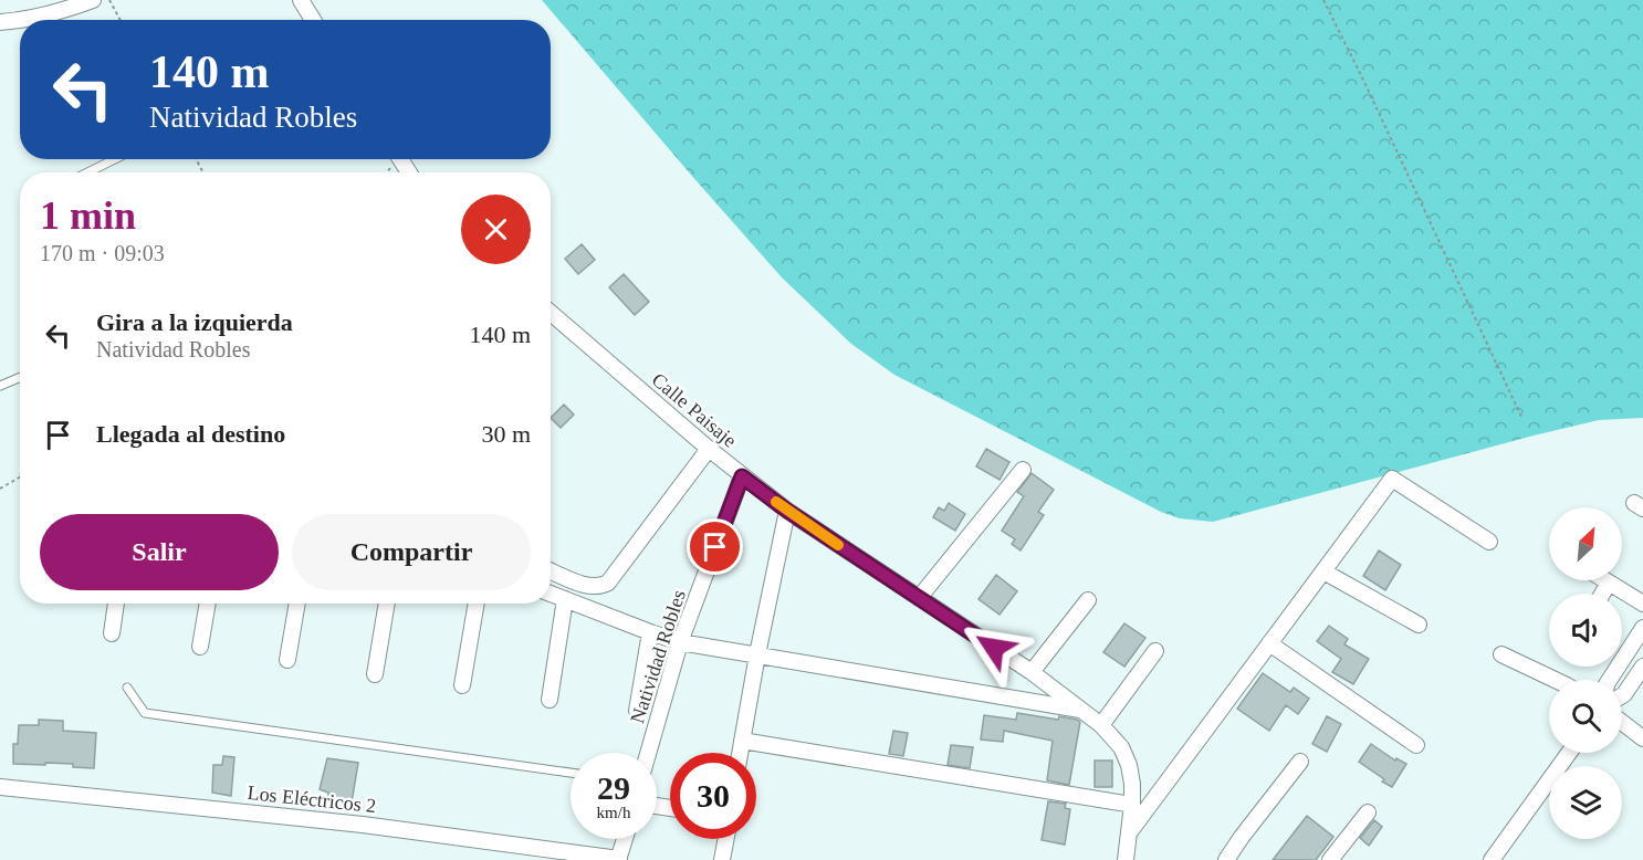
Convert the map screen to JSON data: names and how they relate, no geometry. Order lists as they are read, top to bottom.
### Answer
{
  "streets": {
    "street": ["Calle Paisaje", "Natividad Robles", "Los Eléctricos 2"]
  },
  "crossings": [
    ["Calle Paisaje", "Natividad Robles"]
  ],
  "north": "top right",
  "page": {
    "turn": ["140 m", "Natividad Robles"],
    "heading": ["1 min", "170 m · 09:03"],
    "list": [
      {
        "name": "Gira a la izquierda",
        "note": "Natividad Robles",
        "value": "140 m"
      },
      {
        "name": "Llegada al destino",
        "value": "30 m"
      }
    ],
    "buttons": ["Salir", "Compartir"],
    "speed": "29 km/h",
    "limit": "30"
  }
}
